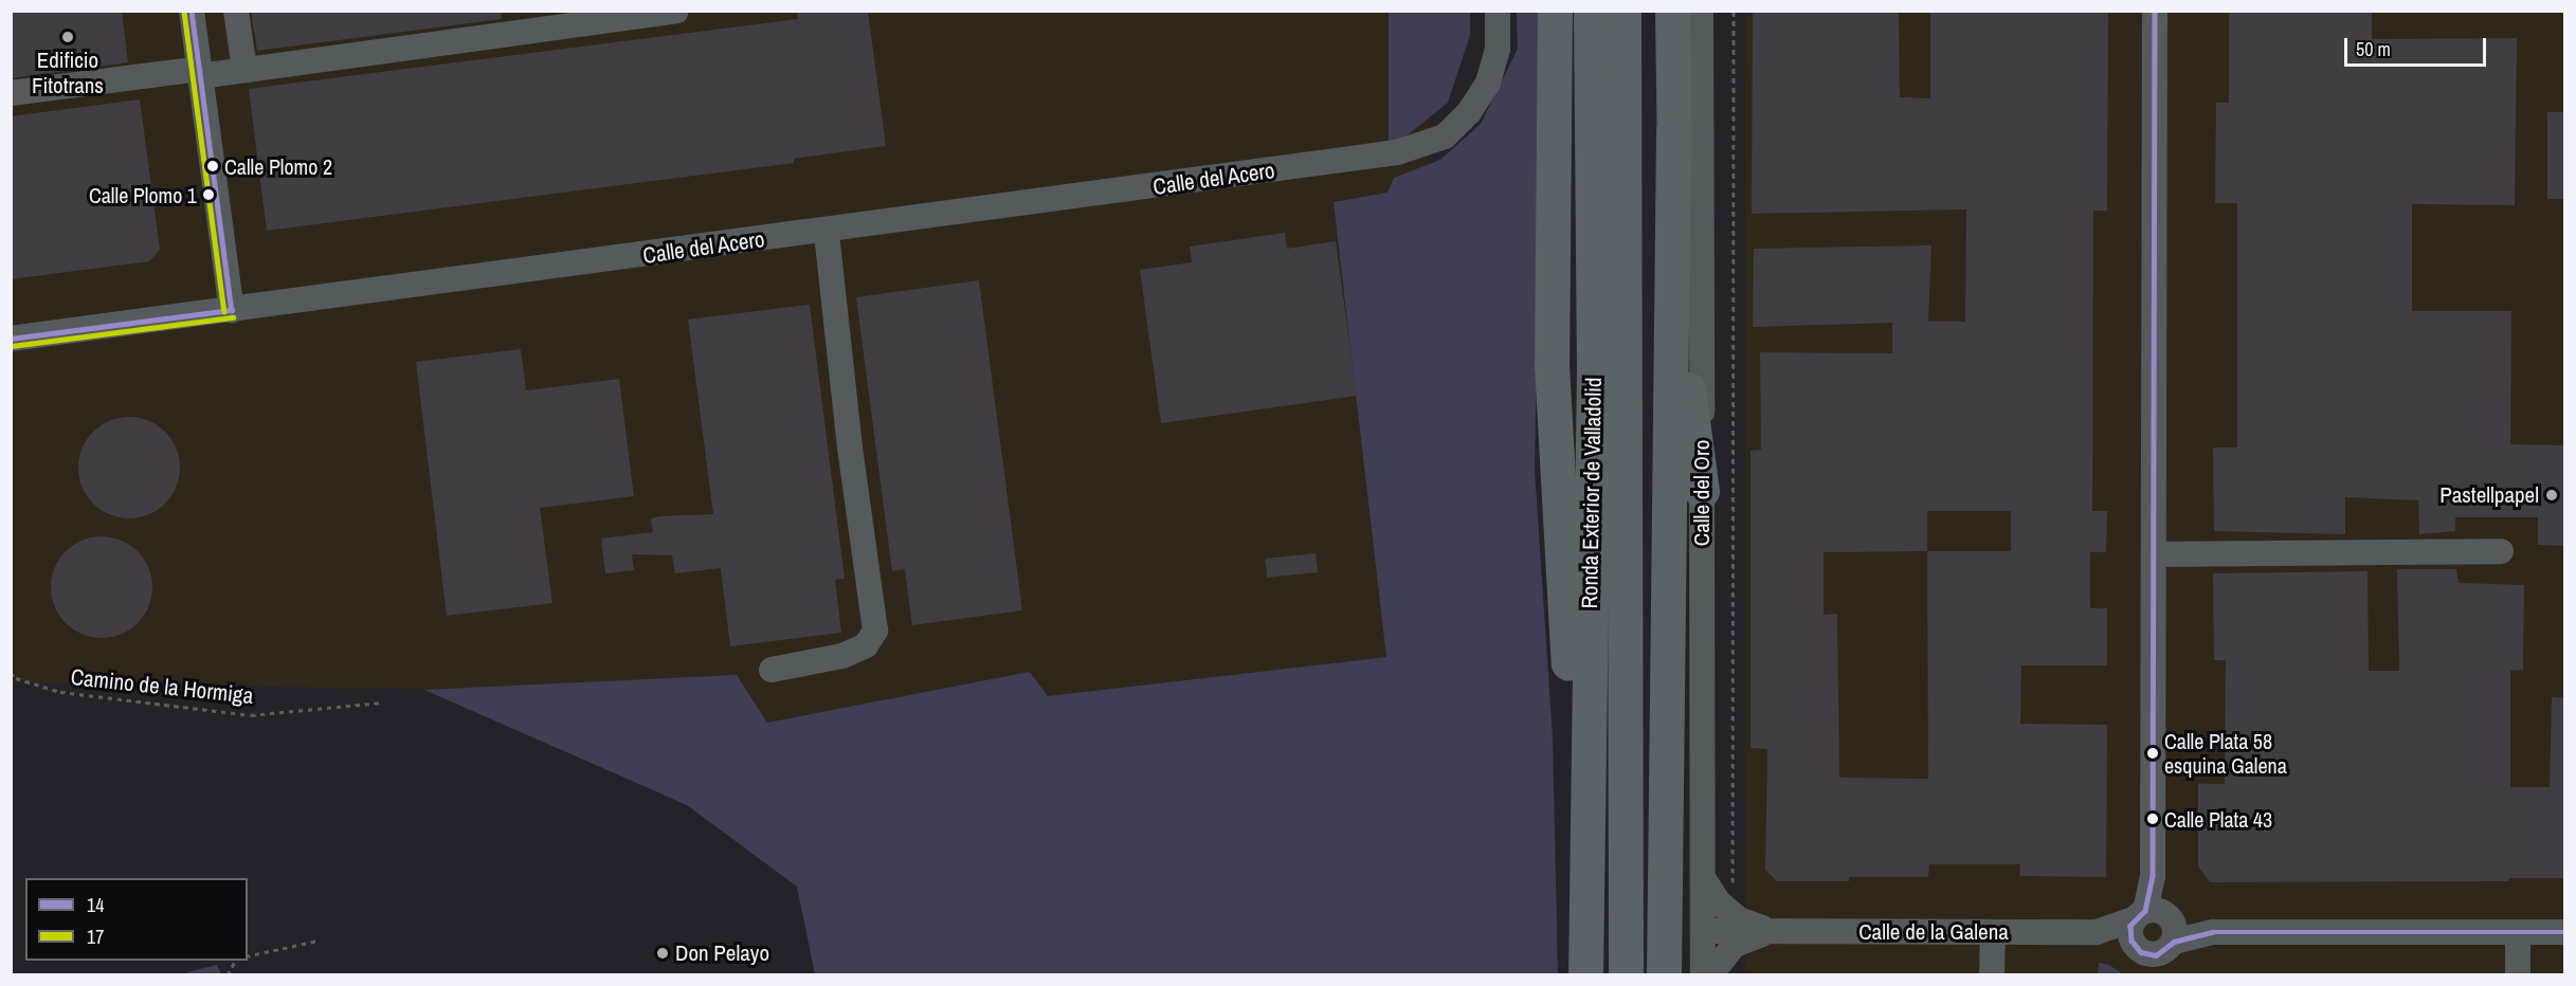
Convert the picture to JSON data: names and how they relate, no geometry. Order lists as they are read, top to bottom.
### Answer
{
  "streets": {
    "highway": ["Ronda Exterior de Valladolid"],
    "street": ["Calle del Acero", "Calle del Oro", "Calle de la Galena"],
    "path": ["Camino de la Hormiga"]
  },
  "crossings": [
    ["Calle del Oro", "Calle de la Galena"]
  ],
  "places": [
    "Edificio Fitotrans",
    "Calle Plomo 2",
    "Calle Plomo 1",
    "Pastellpapel",
    "Calle Plata 58 esquina Galena",
    "Calle Plata 43",
    "Don Pelayo"
  ],
  "lines": ["transit line 14", "transit line 17"],
  "legend": ["14", "17"],
  "scale_bar": "50 m"
}
